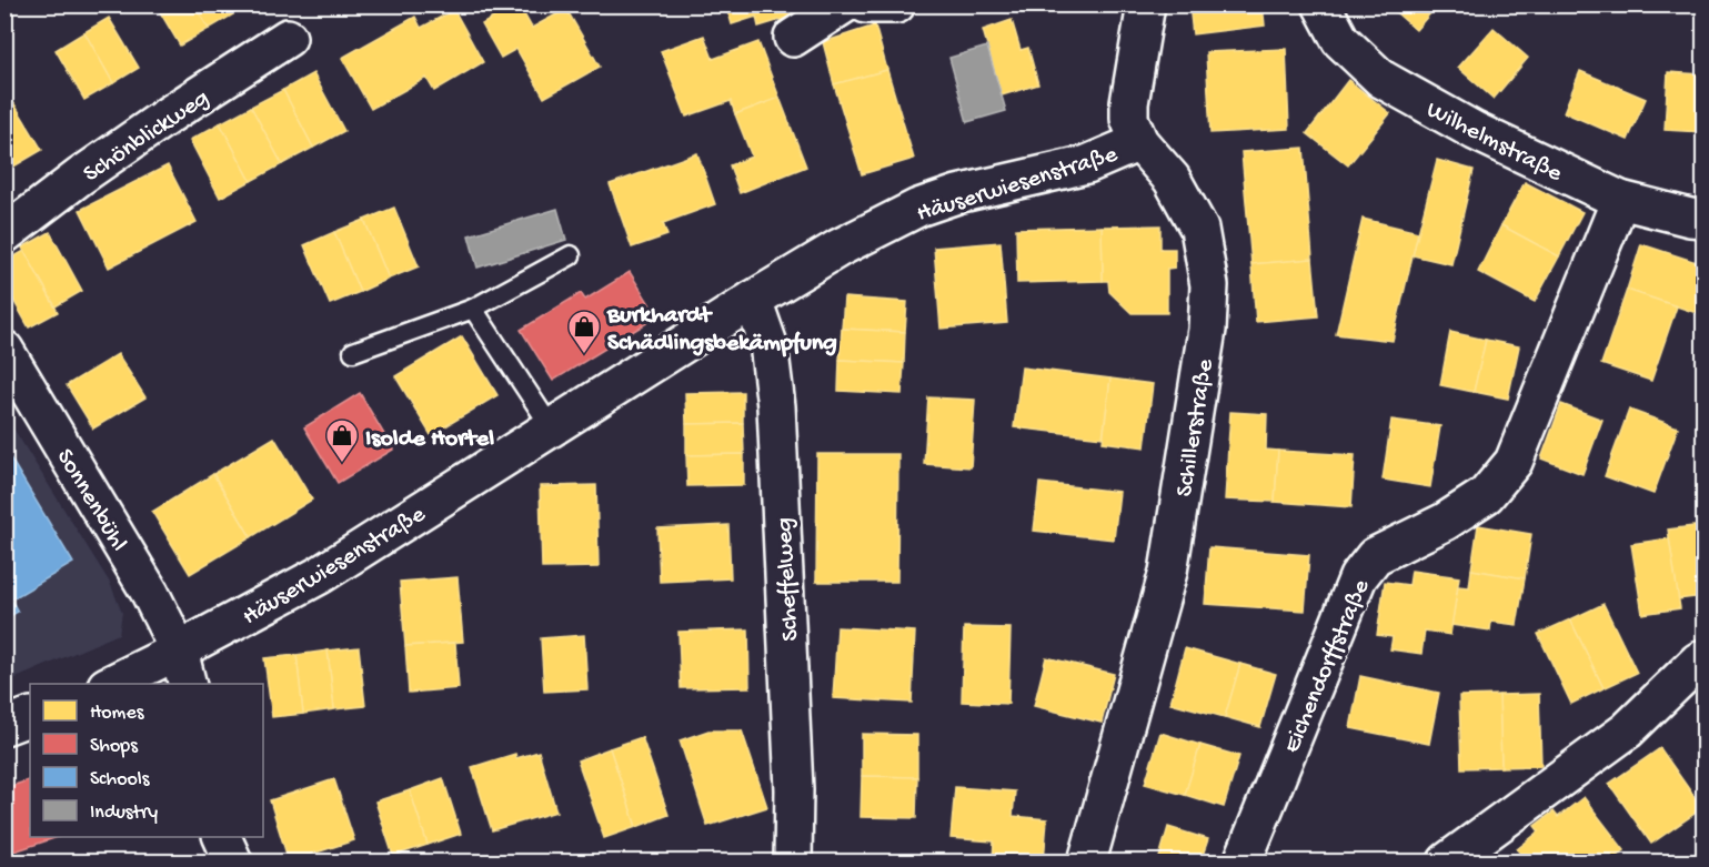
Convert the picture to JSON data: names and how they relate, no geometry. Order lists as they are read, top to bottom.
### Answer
{
  "streets": {
    "street": [
      "Schönblickweg",
      "Wilhelmstraße",
      "Häuserwiesenstraße",
      "Schillerstraße",
      "Sonnenbühl",
      "Scheffelweg",
      "Eichendorffstraße"
    ]
  },
  "crossings": [
    ["Wilhelmstraße", "Eichendorffstraße"],
    ["Häuserwiesenstraße", "Schillerstraße"],
    ["Häuserwiesenstraße", "Sonnenbühl"],
    ["Häuserwiesenstraße", "Scheffelweg"]
  ],
  "places": {
    "shop": ["Burkhardt Schädlingsbekämpfung", "Isolde Hortel"]
  },
  "legend": [
    "Homes",
    "Shops",
    "Schools",
    "Industry"
  ]
}
